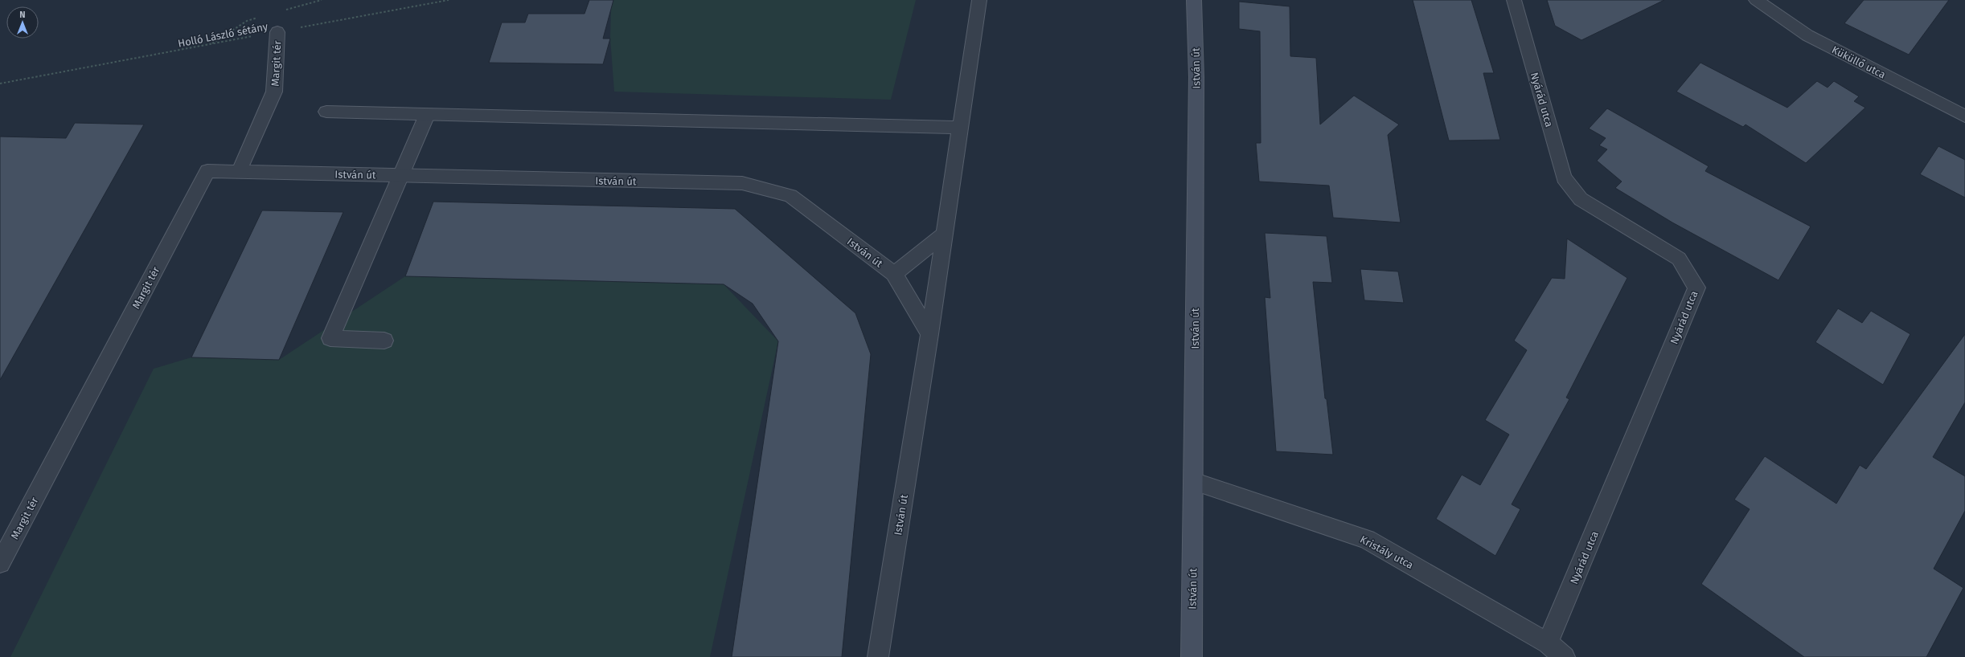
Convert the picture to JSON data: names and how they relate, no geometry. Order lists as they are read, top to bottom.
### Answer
{
  "streets": {
    "street": [
      "Küküllő utca",
      "Margit tér",
      "István út",
      "Nyárád utca",
      "Kristály utca"
    ],
    "path": ["Holló László sétány"]
  },
  "crossings": [
    ["Holló László sétány", "Margit tér"],
    ["Margit tér", "István út"],
    ["István út", "Kristály utca"],
    ["Nyárád utca", "Kristály utca"]
  ],
  "north": "top"
}
